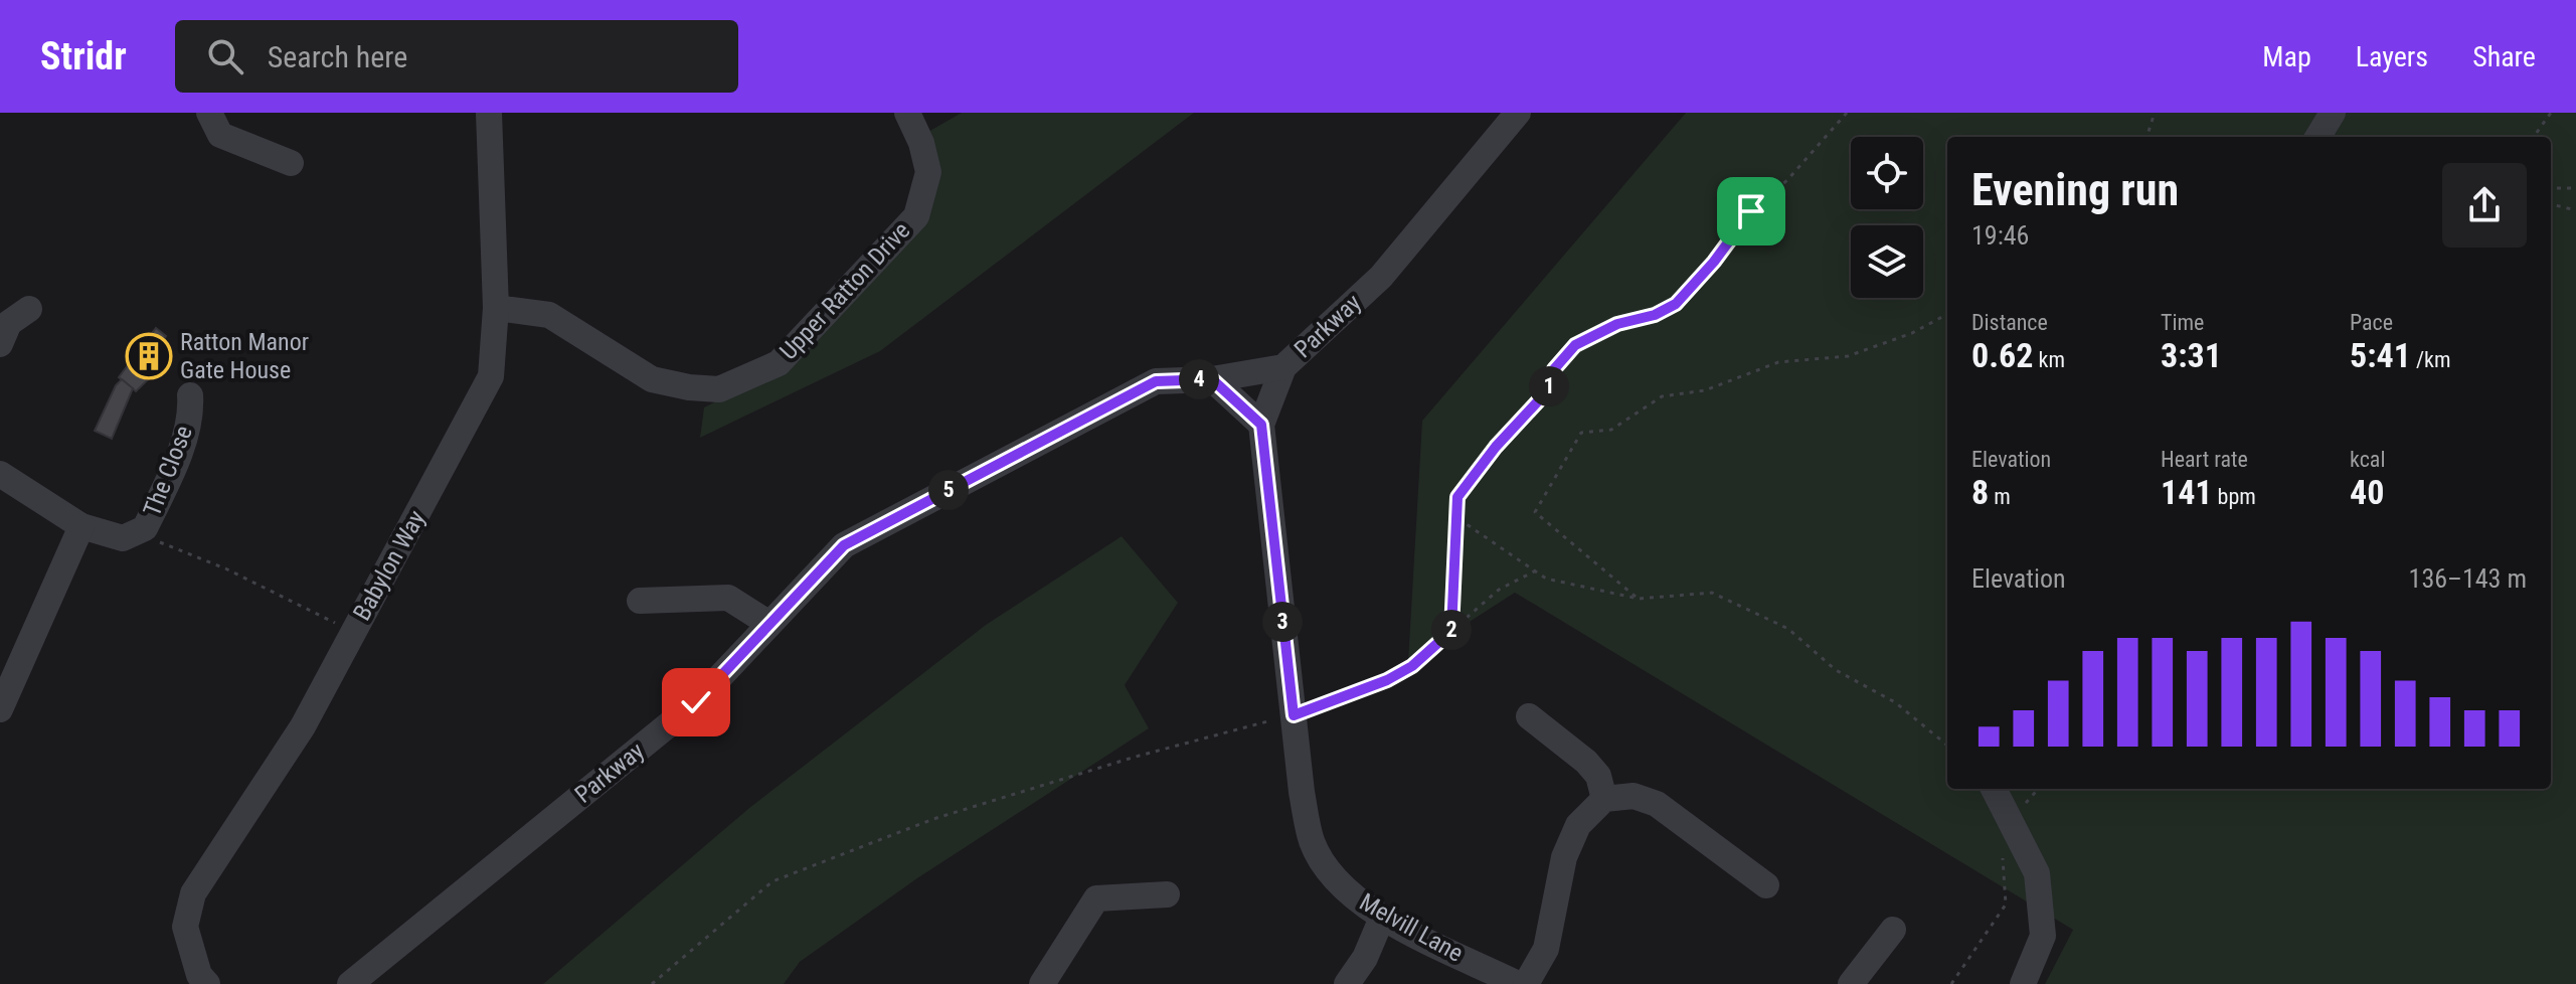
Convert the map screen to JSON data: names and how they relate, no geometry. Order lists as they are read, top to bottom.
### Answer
{
  "streets": {
    "street": [
      "Upper Ratton Drive",
      "Parkway",
      "The Close",
      "Babylon Way",
      "Melvill Lane"
    ]
  },
  "crossings": [
    ["Upper Ratton Drive", "Babylon Way"]
  ],
  "places": {
    "building": ["Ratton Manor Gate House"]
  },
  "page": {
    "header": "Stridr",
    "search": "Search here",
    "nav": ["Map", "Layers", "Share"],
    "heading": ["Evening run", "19:46"],
    "stats": [
      ["Distance", "0.62 km"],
      ["Time", "3:31"],
      ["Pace", "5:41 /km"],
      ["Elevation", "8 m"],
      ["Heart rate", "141 bpm"],
      ["kcal", "40"]
    ],
    "pins": [
      "4",
      "1",
      "5",
      "3",
      "2"
    ],
    "chart": ["Elevation", "136–143 m"]
  }
}
